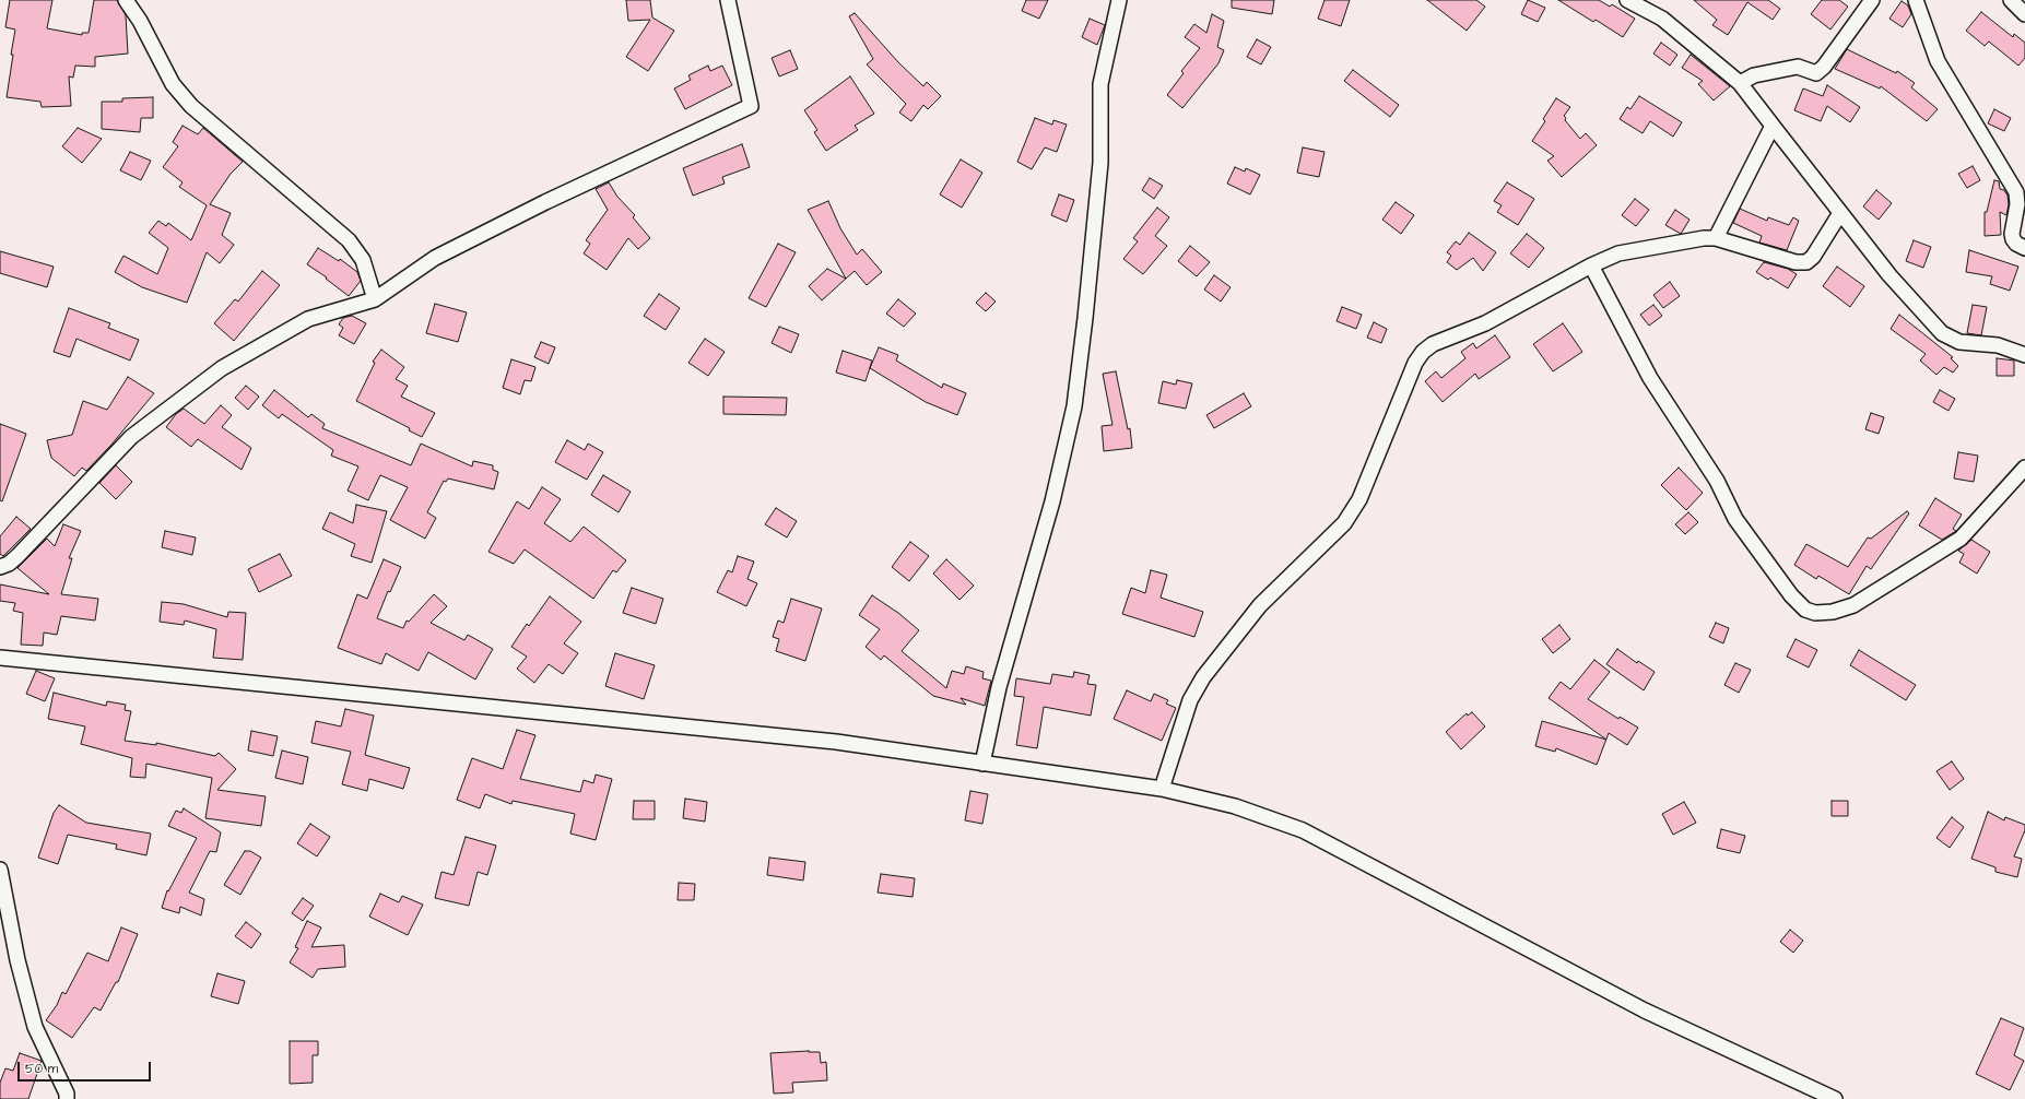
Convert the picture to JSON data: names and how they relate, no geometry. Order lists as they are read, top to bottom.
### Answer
{
  "scale_bar": "50 m"
}
